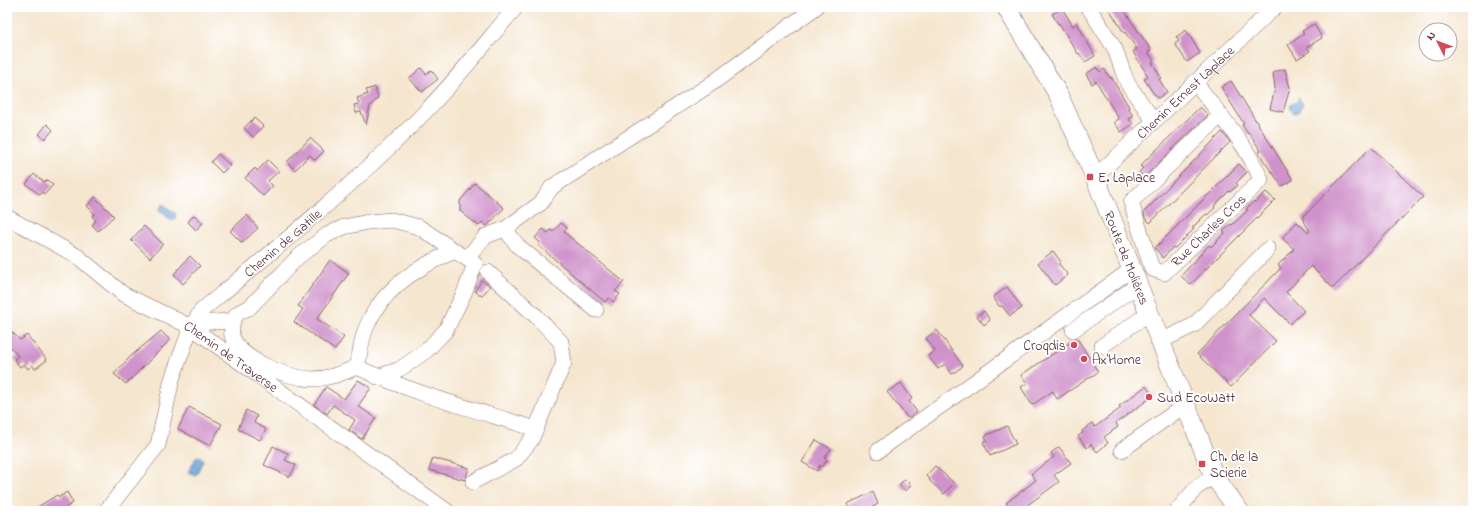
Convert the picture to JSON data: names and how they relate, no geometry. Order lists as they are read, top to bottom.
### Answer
{
  "streets": {
    "main road": ["Route de Molières"],
    "street": [
      "Chemin Ernest Laplace",
      "Rue Charles Cros",
      "Chemin de Gatille",
      "Chemin de Traverse"
    ]
  },
  "crossings": [
    ["Chemin Ernest Laplace", "Rue Charles Cros"],
    ["Chemin Ernest Laplace", "Route de Molières"],
    ["Chemin de Gatille", "Chemin de Traverse"]
  ],
  "places": {
    "transit": ["E. Laplace", "Ch. de la Scierie"],
    "other": ["Croqdis", "Ax'Home", "Sud EcoWatt"]
  },
  "north": "top left"
}
